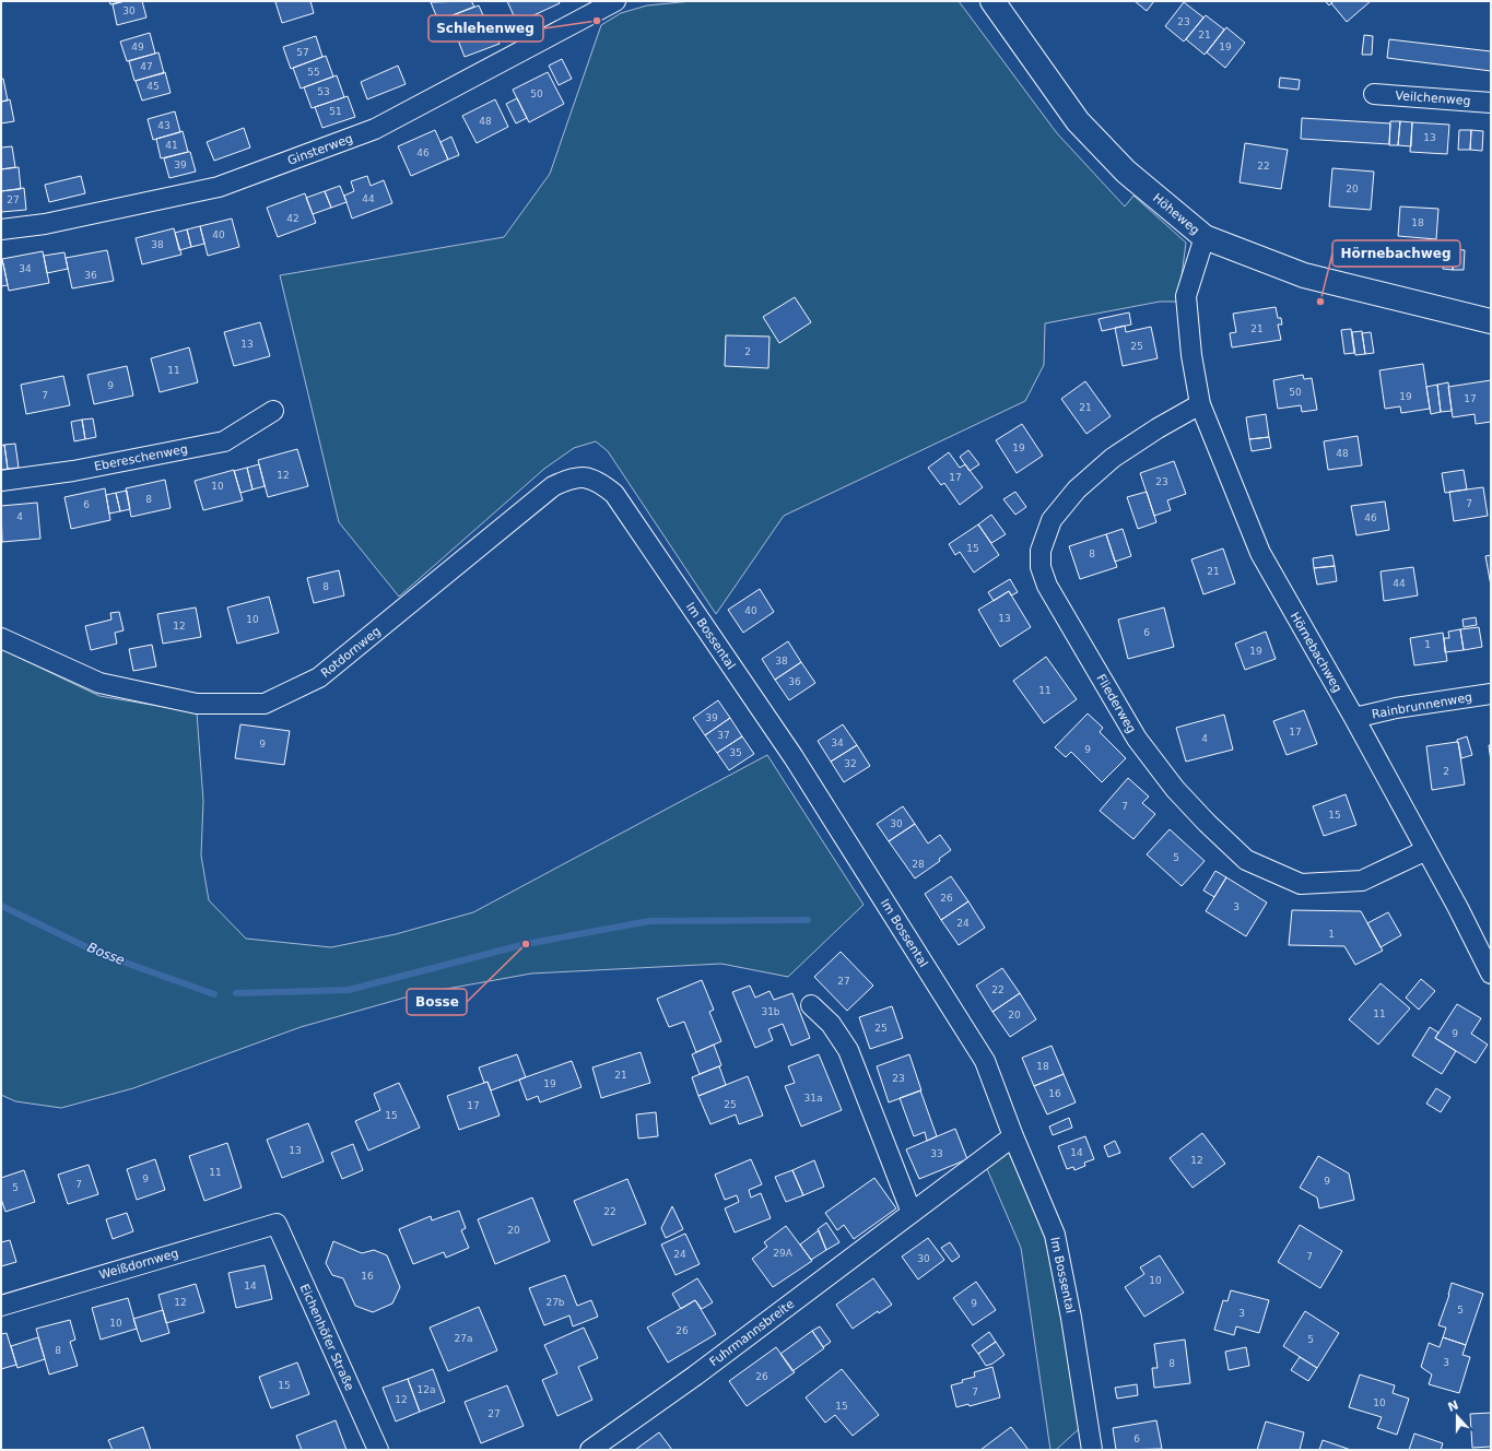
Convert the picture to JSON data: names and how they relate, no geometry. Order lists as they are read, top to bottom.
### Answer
{
  "streets": {
    "street": [
      "Veilchenweg",
      "Ginsterweg",
      "Höheweg",
      "Ebereschenweg",
      "Im Bossental",
      "Rotdornweg",
      "Hörnebachweg",
      "Fliederweg",
      "Rainbrunnenweg",
      "Weißdornweg",
      "Fuhrmannsbreite",
      "Eichenhöfer Straße"
    ]
  },
  "crossings": [
    ["Höheweg", "Hörnebachweg"],
    ["Im Bossental", "Rotdornweg"],
    ["Im Bossental", "Fuhrmannsbreite"],
    ["Hörnebachweg", "Fliederweg"],
    ["Hörnebachweg", "Rainbrunnenweg"],
    ["Weißdornweg", "Eichenhöfer Straße"]
  ],
  "water": ["Bosse"],
  "places": ["Schlehenweg", "Hörnebachweg", "Bosse"],
  "house_numbers": [
    "30",
    "23",
    "21",
    "49",
    "19",
    "57",
    "47",
    "55",
    "45",
    "53",
    "50",
    "51",
    "48",
    "43",
    "13",
    "41",
    "46",
    "39",
    "22",
    "20",
    "44",
    "27",
    "42",
    "18",
    "40",
    "38",
    "34",
    "36",
    "21",
    "13",
    "25",
    "2",
    "11",
    "9",
    "50",
    "7",
    "19",
    "17",
    "21",
    "19",
    "48",
    "12",
    "17",
    "23",
    "10",
    "8",
    "7",
    "6",
    "4",
    "46",
    "15",
    "8",
    "21",
    "44",
    "8",
    "40",
    "13",
    "10",
    "12",
    "6",
    "1",
    "19",
    "38",
    "36",
    "11",
    "39",
    "17",
    "37",
    "4",
    "34",
    "9",
    "9",
    "35",
    "32",
    "2",
    "7",
    "15",
    "30",
    "5",
    "28",
    "26",
    "3",
    "24",
    "1",
    "27",
    "22",
    "31b",
    "11",
    "20",
    "25",
    "9",
    "18",
    "21",
    "23",
    "19",
    "16",
    "31a",
    "25",
    "17",
    "15",
    "13",
    "14",
    "33",
    "12",
    "11",
    "9",
    "9",
    "7",
    "5",
    "22",
    "20",
    "29A",
    "24",
    "7",
    "30",
    "16",
    "10",
    "14",
    "12",
    "27b",
    "9",
    "5",
    "3",
    "10",
    "26",
    "27a",
    "5",
    "8",
    "3",
    "8",
    "26",
    "15",
    "12a",
    "7",
    "12",
    "10",
    "15",
    "27",
    "6"
  ],
  "north": "top"
}
